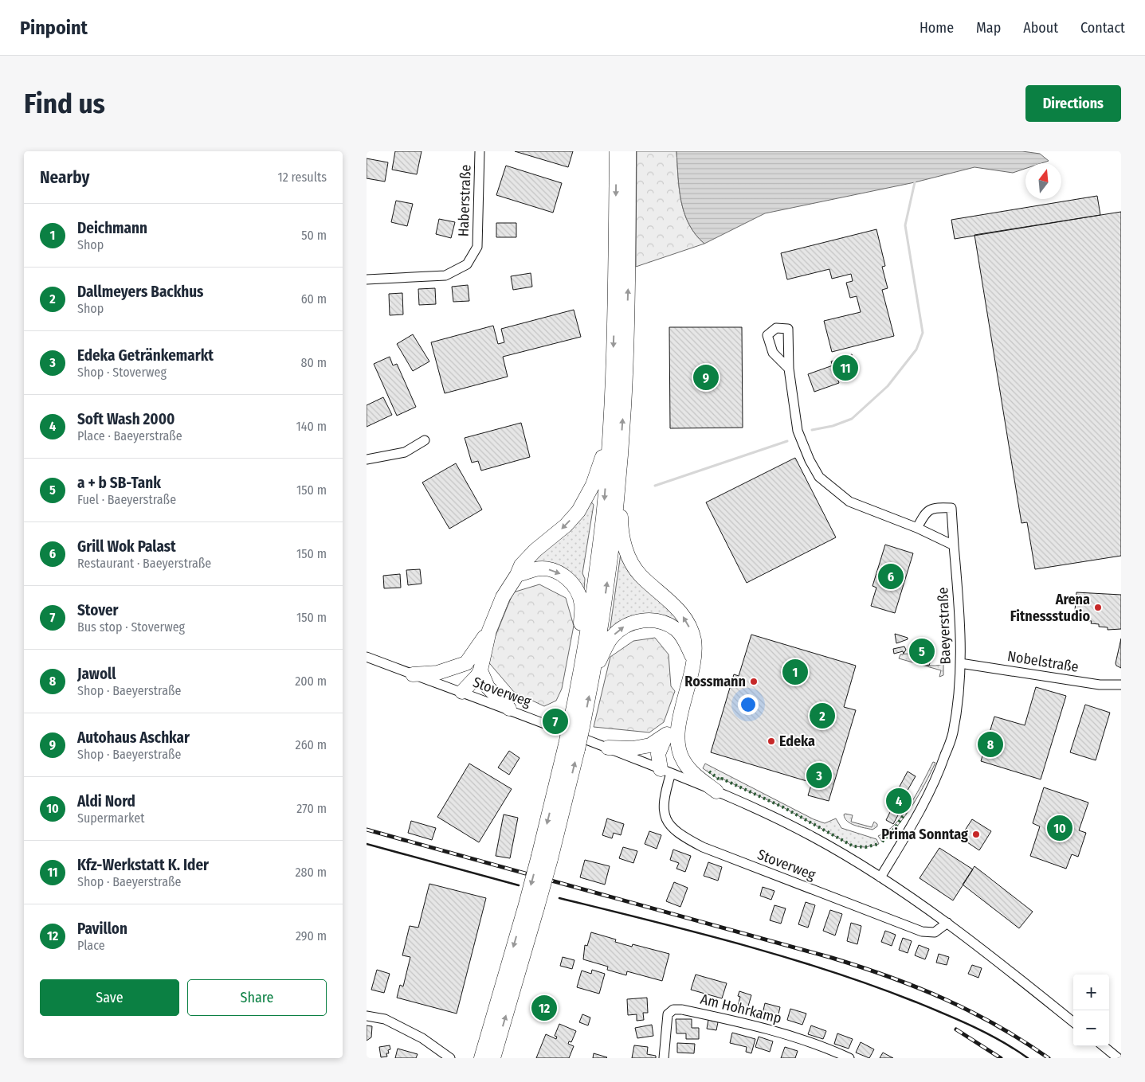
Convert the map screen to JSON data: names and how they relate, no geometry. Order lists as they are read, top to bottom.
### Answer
{
  "streets": {
    "street": [
      "Haberstraße",
      "Baeyerstraße",
      "Nobelstraße",
      "Stoverweg",
      "Am Hohrkamp"
    ]
  },
  "crossings": [
    ["Baeyerstraße", "Nobelstraße"],
    ["Baeyerstraße", "Stoverweg"]
  ],
  "places": [
    "Arena Fitnessstudio",
    "Rossmann",
    "Edeka",
    "Prima Sonntag"
  ],
  "north": "top",
  "page": {
    "header": "Pinpoint",
    "nav": [
      "Home",
      "Map",
      "About",
      "Contact"
    ],
    "buttons": [
      "Directions",
      ["Save", "Share"]
    ],
    "title": "Find us",
    "heading": ["Nearby", "12 results"],
    "list": [
      {
        "mark": "1",
        "name": "Deichmann",
        "note": "Shop",
        "value": "50 m"
      },
      {
        "mark": "2",
        "name": "Dallmeyers Backhus",
        "note": "Shop",
        "value": "60 m"
      },
      {
        "mark": "3",
        "name": "Edeka Getränkemarkt",
        "note": "Shop · Stoverweg",
        "value": "80 m"
      },
      {
        "mark": "4",
        "name": "Soft Wash 2000",
        "note": "Place · Baeyerstraße",
        "value": "140 m"
      },
      {
        "mark": "5",
        "name": "a + b SB-Tank",
        "note": "Fuel · Baeyerstraße",
        "value": "150 m"
      },
      {
        "mark": "6",
        "name": "Grill Wok Palast",
        "note": "Restaurant · Baeyerstraße",
        "value": "150 m"
      },
      {
        "mark": "7",
        "name": "Stover",
        "note": "Bus stop · Stoverweg",
        "value": "150 m"
      },
      {
        "mark": "8",
        "name": "Jawoll",
        "note": "Shop · Baeyerstraße",
        "value": "200 m"
      },
      {
        "mark": "9",
        "name": "Autohaus Aschkar",
        "note": "Shop · Baeyerstraße",
        "value": "260 m"
      },
      {
        "mark": "10",
        "name": "Aldi Nord",
        "note": "Supermarket",
        "value": "270 m"
      },
      {
        "mark": "11",
        "name": "Kfz-Werkstatt K. Ider",
        "note": "Shop · Baeyerstraße",
        "value": "280 m"
      },
      {
        "mark": "12",
        "name": "Pavillon",
        "note": "Place",
        "value": "290 m"
      }
    ],
    "pins": [
      "11",
      "9",
      "6",
      "5",
      "1",
      "2",
      "7",
      "8",
      "3",
      "4",
      "10",
      "12"
    ],
    "map_buttons": ["+", "−"]
  }
}
